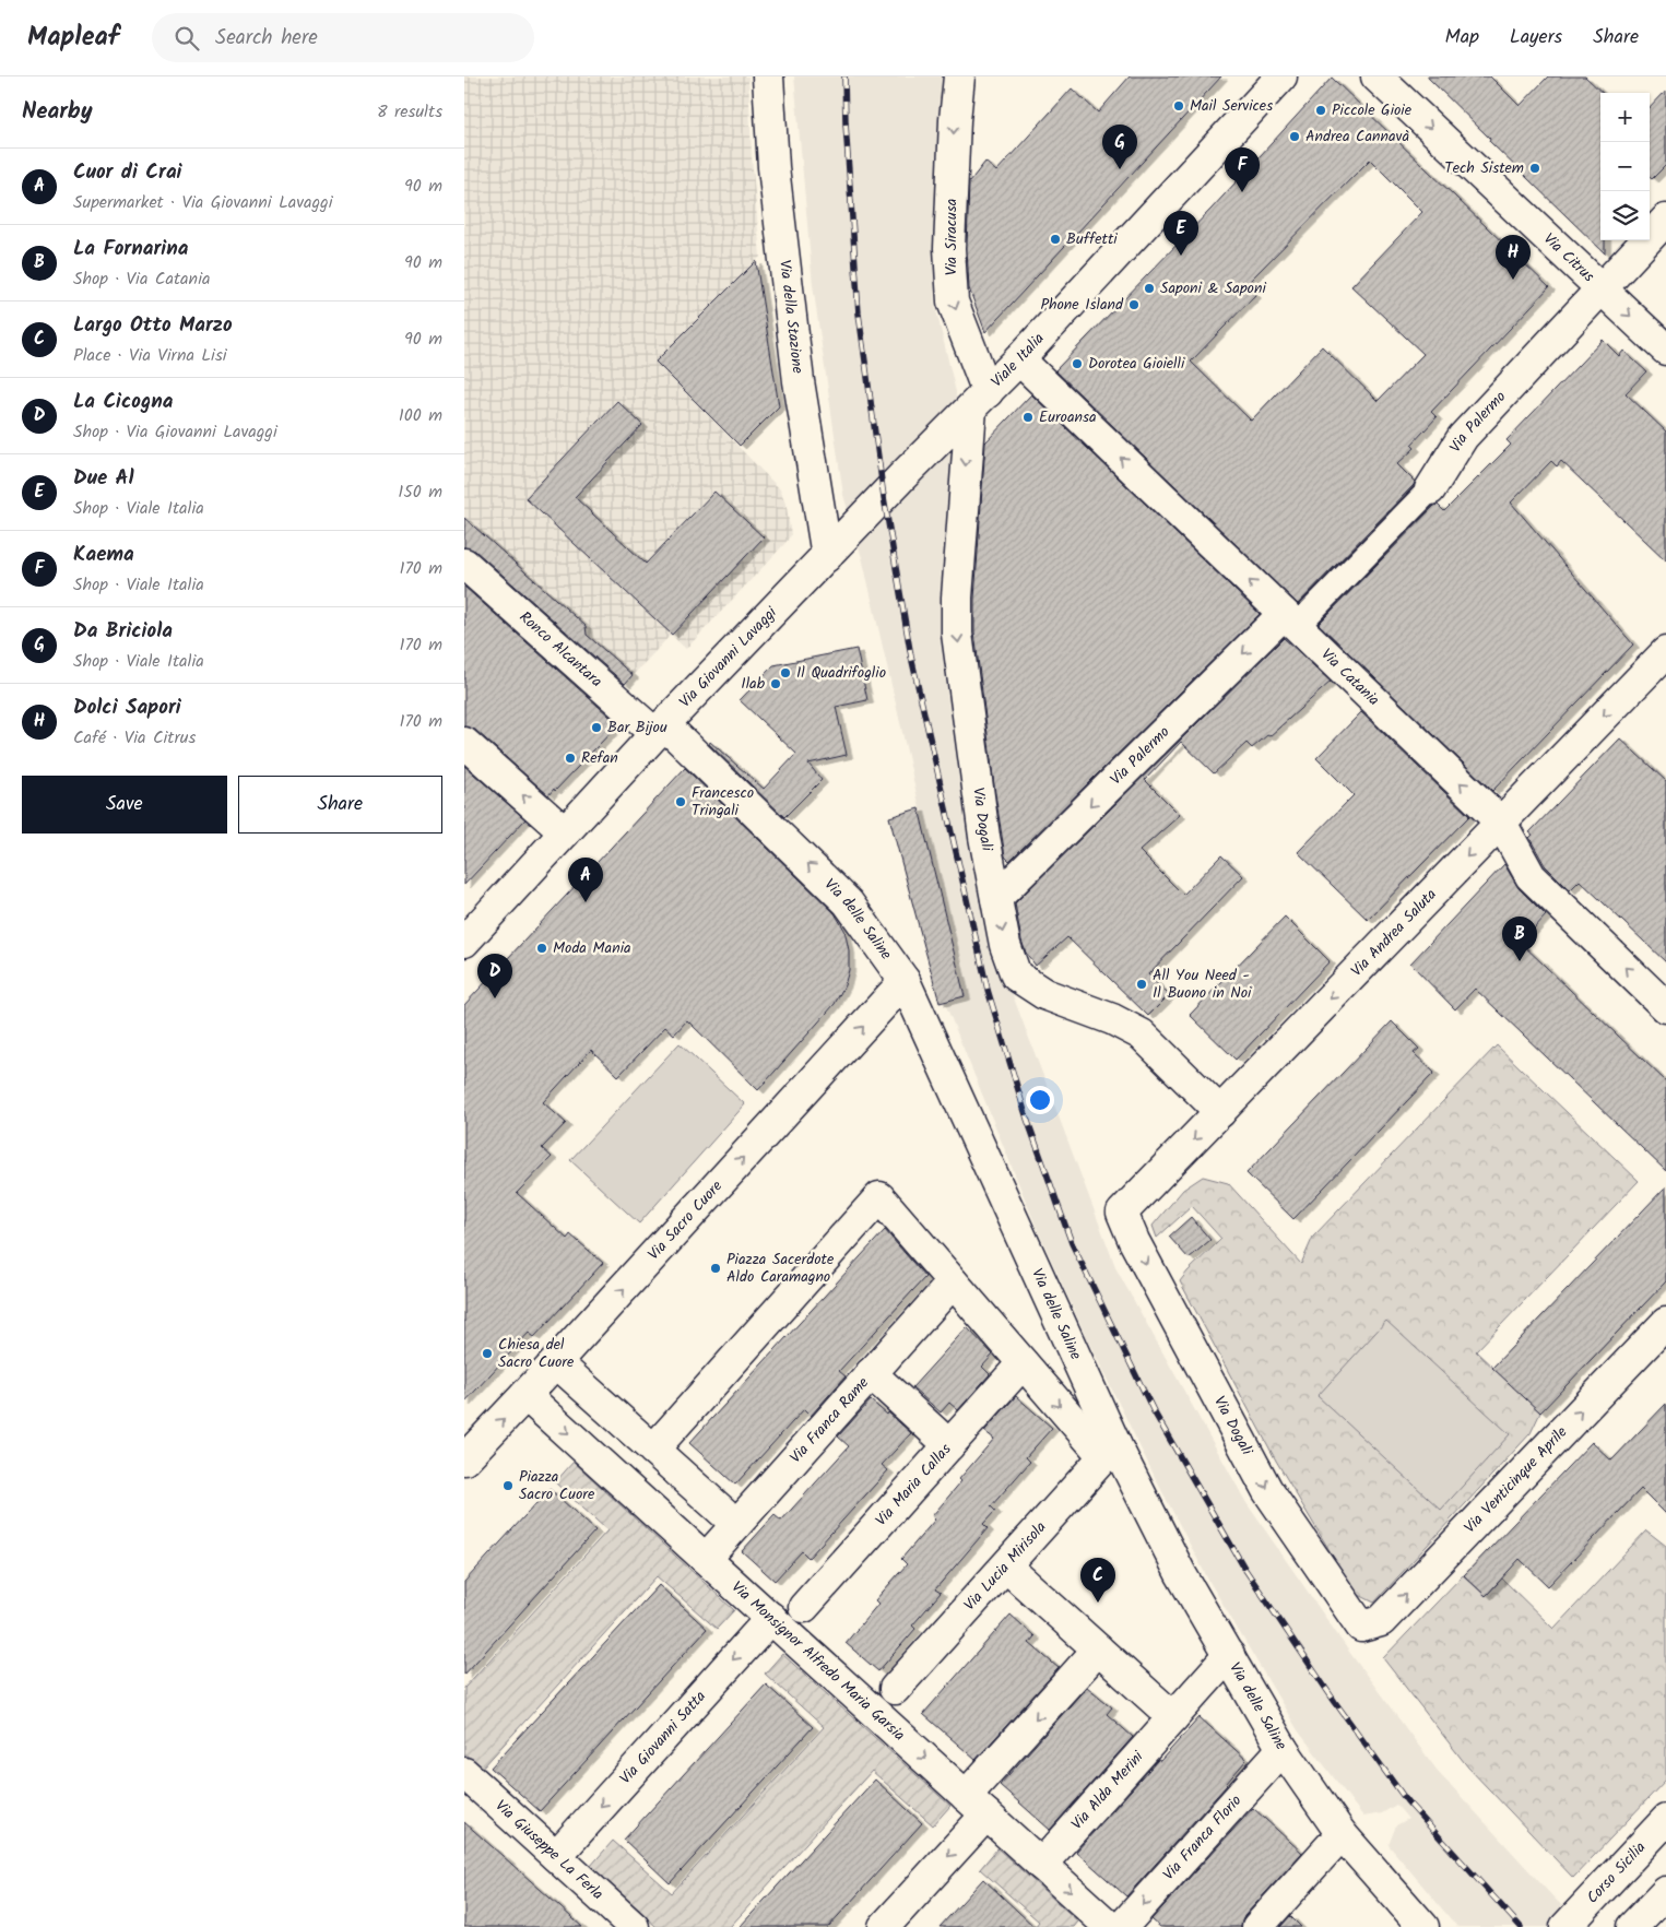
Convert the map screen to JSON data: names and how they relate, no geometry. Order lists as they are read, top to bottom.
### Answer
{
  "streets": {
    "street": [
      "Via Siracusa",
      "Via Citrus",
      "Via della Stazione",
      "Viale Italia",
      "Via Palermo",
      "Ronco Alcantara",
      "Via Giovanni Lavaggi",
      "Via Catania",
      "Via Dogali",
      "Via delle Saline",
      "Via Andrea Saluta",
      "Via Sacro Cuore",
      "Via Franca Rame",
      "Via Venticinque Aprile",
      "Via Maria Callas",
      "Via Lucia Mirisola",
      "Via Monsignor Alfredo Maria Garsia",
      "Via Giovanni Satta",
      "Via Alda Merini",
      "Via Franca Florio",
      "Via Giuseppe La Ferla",
      "Corso Sicilia"
    ]
  },
  "crossings": [
    ["Via Siracusa", "Viale Italia"],
    ["Via Siracusa", "Via Dogali"],
    ["Via Citrus", "Via Palermo"],
    ["Via della Stazione", "Via Giovanni Lavaggi"],
    ["Viale Italia", "Via Giovanni Lavaggi"],
    ["Viale Italia", "Via Catania"],
    ["Viale Italia", "Via Dogali"],
    ["Via Palermo", "Via Catania"],
    ["Via Palermo", "Via Dogali"],
    ["Ronco Alcantara", "Via Giovanni Lavaggi"],
    ["Ronco Alcantara", "Via delle Saline"],
    ["Via Giovanni Lavaggi", "Via delle Saline"],
    ["Via Catania", "Via Andrea Saluta"],
    ["Via Dogali", "Via Andrea Saluta"],
    ["Via Dogali", "Via Venticinque Aprile"],
    ["Via delle Saline", "Via Sacro Cuore"],
    ["Via delle Saline", "Via Lucia Mirisola"],
    ["Via delle Saline", "Via Alda Merini"],
    ["Via delle Saline", "Via Franca Florio"],
    ["Via Sacro Cuore", "Via Monsignor Alfredo Maria Garsia"],
    ["Via Franca Rame", "Via Monsignor Alfredo Maria Garsia"],
    ["Via Monsignor Alfredo Maria Garsia", "Via Giovanni Satta"],
    ["Via Monsignor Alfredo Maria Garsia", "Via Alda Merini"],
    ["Via Monsignor Alfredo Maria Garsia", "Via Franca Florio"],
    ["Via Giovanni Satta", "Via Giuseppe La Ferla"]
  ],
  "one_way": [
    "Via Siracusa",
    "Via Citrus",
    "Via Palermo",
    "Via Catania",
    "Via Andrea Saluta",
    "Via Sacro Cuore",
    "Via Venticinque Aprile",
    "Via Giovanni Satta"
  ],
  "places": [
    "Mail Services",
    "Piccole Gioie",
    "Andrea Cannavà",
    "Tech Sistem",
    "Buffetti",
    "Saponi & Saponi",
    "Phone Island",
    "Dorotea Gioielli",
    "Euroansa",
    "Il Quadrifoglio",
    "Ilab",
    "Bar Bijou",
    "Refan",
    "Francesco Tringali",
    "Moda Mania",
    "All You Need - Il Buono in Noi",
    "Piazza Sacerdote Aldo Caramagno",
    "Chiesa del Sacro Cuore",
    "Piazza Sacro Cuore"
  ],
  "page": {
    "header": "Mapleaf",
    "search": "Search here",
    "nav": ["Map", "Layers", "Share"],
    "heading": ["Nearby", "8 results"],
    "map_buttons": ["+", "−"],
    "pins": [
      "G",
      "F",
      "E",
      "H",
      "A",
      "B",
      "D",
      "C"
    ],
    "list": [
      {
        "mark": "A",
        "name": "Cuor di Crai",
        "note": "Supermarket · Via Giovanni Lavaggi",
        "value": "90 m"
      },
      {
        "mark": "B",
        "name": "La Fornarina",
        "note": "Shop · Via Catania",
        "value": "90 m"
      },
      {
        "mark": "C",
        "name": "Largo Otto Marzo",
        "note": "Place · Via Virna Lisi",
        "value": "90 m"
      },
      {
        "mark": "D",
        "name": "La Cicogna",
        "note": "Shop · Via Giovanni Lavaggi",
        "value": "100 m"
      },
      {
        "mark": "E",
        "name": "Due Al",
        "note": "Shop · Viale Italia",
        "value": "150 m"
      },
      {
        "mark": "F",
        "name": "Kaema",
        "note": "Shop · Viale Italia",
        "value": "170 m"
      },
      {
        "mark": "G",
        "name": "Da Briciola",
        "note": "Shop · Viale Italia",
        "value": "170 m"
      },
      {
        "mark": "H",
        "name": "Dolci Sapori",
        "note": "Café · Via Citrus",
        "value": "170 m"
      }
    ],
    "buttons": ["Save", "Share"]
  }
}
